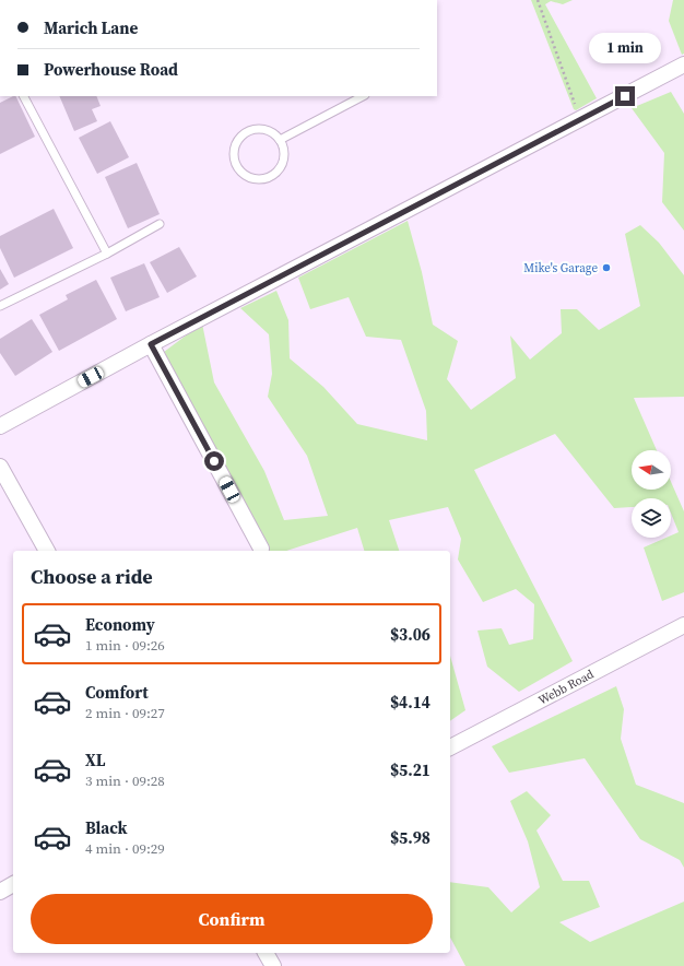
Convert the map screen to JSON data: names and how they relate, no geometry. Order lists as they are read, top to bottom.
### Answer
{
  "streets": {
    "street": ["Webb Road"]
  },
  "places": ["Mike's Garage"],
  "north": "left",
  "page": {
    "banner": ["Marich Lane", "Powerhouse Road"],
    "bubble": "1 min",
    "heading": "Choose a ride",
    "list": [
      {
        "name": "Economy",
        "note": "1 min · 09:26",
        "value": "$3.06"
      },
      {
        "name": "Comfort",
        "note": "2 min · 09:27",
        "value": "$4.14"
      },
      {
        "name": "XL",
        "note": "3 min · 09:28",
        "value": "$5.21"
      },
      {
        "name": "Black",
        "note": "4 min · 09:29",
        "value": "$5.98"
      }
    ],
    "buttons": "Confirm"
  }
}
